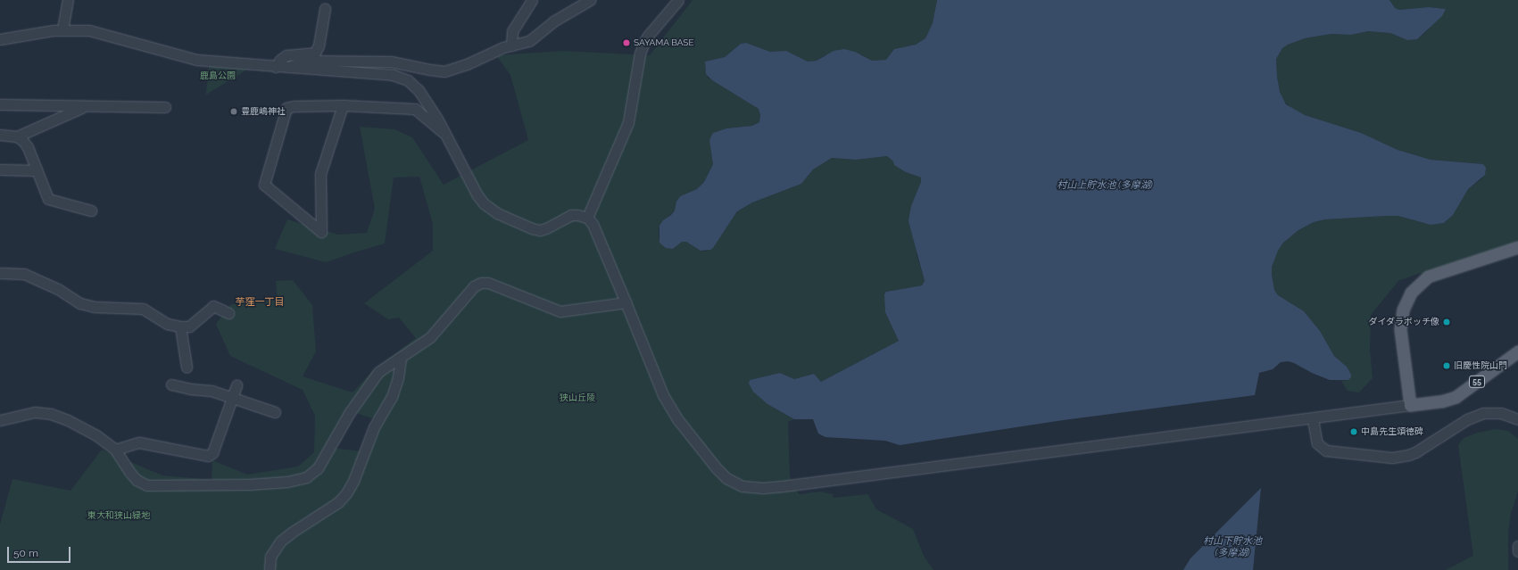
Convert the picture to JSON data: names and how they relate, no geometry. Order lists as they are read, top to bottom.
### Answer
{
  "streets": {
    "main road": ["55"]
  },
  "districts": ["芋窪一丁目"],
  "water": ["村山上貯水池 (多摩湖)", "村山下貯水池 (多摩湖)"],
  "parks": ["鹿島公園", "狭山丘陵", "東大和狭山緑地"],
  "places": [
    "SAYAMA BASE",
    "豊鹿嶋神社",
    "ダイダラボッチ像",
    "旧慶性院山門",
    "中島先生頌徳碑"
  ],
  "scale_bar": "50 m"
}
